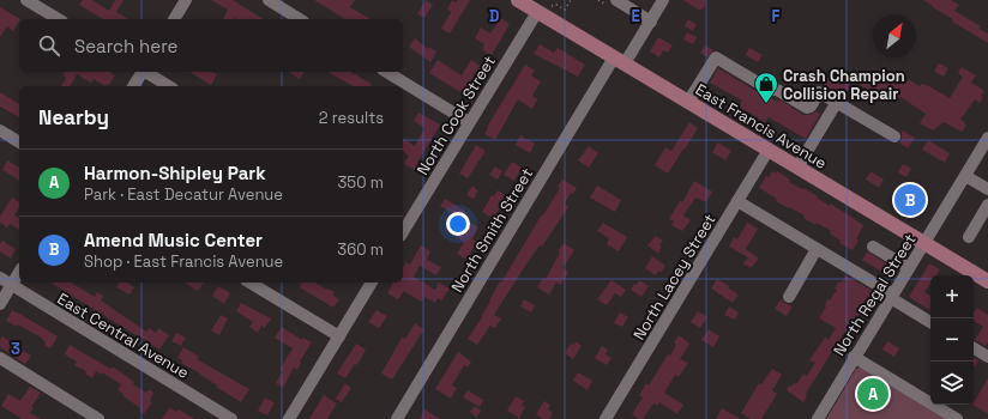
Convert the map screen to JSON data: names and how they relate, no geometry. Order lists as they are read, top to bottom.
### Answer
{
  "streets": {
    "main road": ["East Francis Avenue"],
    "street": [
      "North Cook Street",
      "North Smith Street",
      "North Lacey Street",
      "North Regal Street",
      "East Central Avenue"
    ]
  },
  "crossings": [
    ["North Cook Street", "East Francis Avenue"],
    ["East Francis Avenue", "North Smith Street"],
    ["East Francis Avenue", "North Lacey Street"],
    ["East Francis Avenue", "North Regal Street"]
  ],
  "places": {
    "shop": ["Crash Champion Collision Repair"]
  },
  "north": "top right",
  "page": {
    "search": "Search here",
    "heading": ["Nearby", "2 results"],
    "list": [
      {
        "mark": "A",
        "name": "Harmon-Shipley Park",
        "note": "Park · East Decatur Avenue",
        "value": "350 m"
      },
      {
        "mark": "B",
        "name": "Amend Music Center",
        "note": "Shop · East Francis Avenue",
        "value": "360 m"
      }
    ],
    "pins": ["B", "A"],
    "map_buttons": ["+", "−"]
  },
  "grid": {
    "columns": ["D", "E", "F"],
    "rows": ["3"]
  }
}
